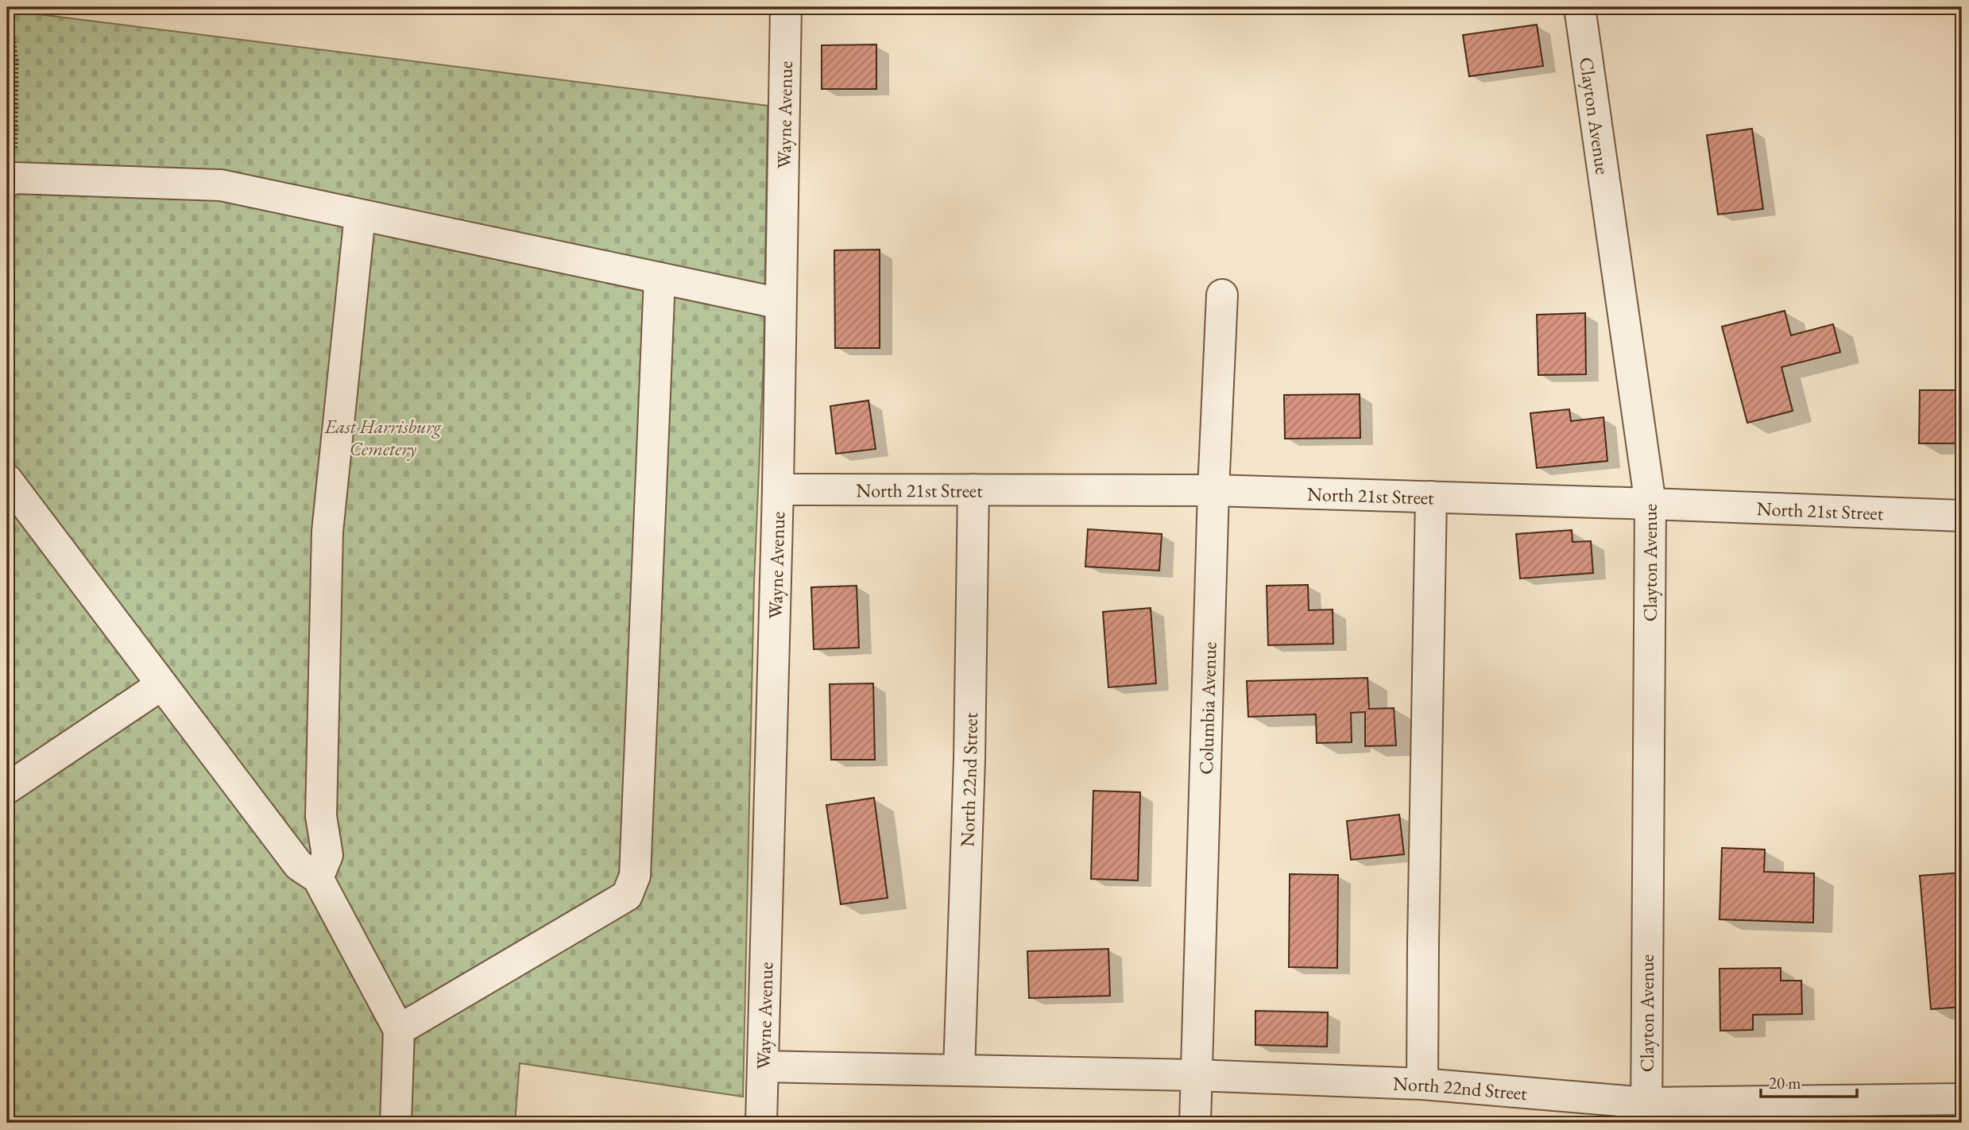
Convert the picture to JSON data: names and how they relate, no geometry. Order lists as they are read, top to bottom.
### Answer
{
  "streets": {
    "street": [
      "Wayne Avenue",
      "Clayton Avenue",
      "North 21st Street",
      "Columbia Avenue",
      "North 22nd Street"
    ]
  },
  "crossings": [
    ["Wayne Avenue", "North 21st Street"],
    ["Wayne Avenue", "North 22nd Street"],
    ["Clayton Avenue", "North 21st Street"],
    ["Clayton Avenue", "North 22nd Street"],
    ["North 21st Street", "Columbia Avenue"],
    ["North 21st Street", "North 22nd Street"],
    ["Columbia Avenue", "North 22nd Street"]
  ],
  "parks": ["East Harrisburg Cemetery"],
  "scale_bar": "20 m"
}
